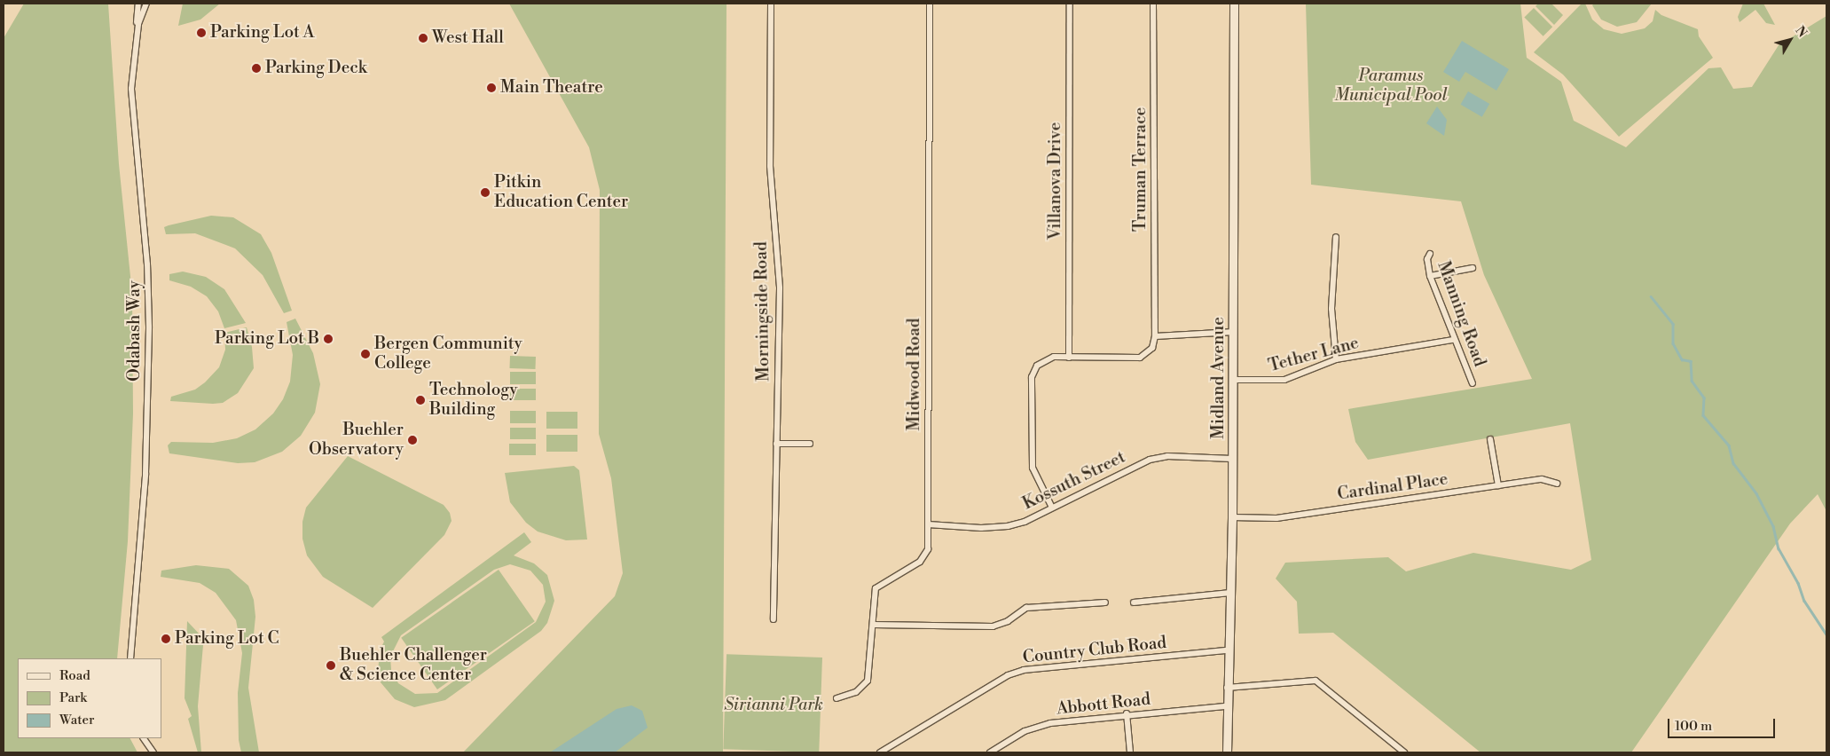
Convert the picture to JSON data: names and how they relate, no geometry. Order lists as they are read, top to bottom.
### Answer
{
  "streets": {
    "street": [
      "Truman Terrace",
      "Villanova Drive",
      "Morningside Road",
      "Manning Road",
      "Odabash Way",
      "Tether Lane",
      "Midwood Road",
      "Midland Avenue",
      "Kossuth Street",
      "Cardinal Place",
      "Country Club Road",
      "Abbott Road"
    ]
  },
  "crossings": [
    ["Manning Road", "Tether Lane"],
    ["Tether Lane", "Midland Avenue"],
    ["Midwood Road", "Kossuth Street"],
    ["Midland Avenue", "Kossuth Street"],
    ["Midland Avenue", "Cardinal Place"],
    ["Midland Avenue", "Country Club Road"],
    ["Midland Avenue", "Abbott Road"]
  ],
  "parks": ["Paramus Municipal Pool", "Sirianni Park"],
  "places": [
    "Parking Lot A",
    "West Hall",
    "Parking Deck",
    "Main Theatre",
    "Pitkin Education Center",
    "Parking Lot B",
    "Bergen Community College",
    "Technology Building",
    "Buehler Observatory",
    "Parking Lot C",
    "Buehler Challenger & Science Center"
  ],
  "legend": ["Road", "Park", "Water"],
  "scale_bar": "100 m",
  "north": "top right"
}
